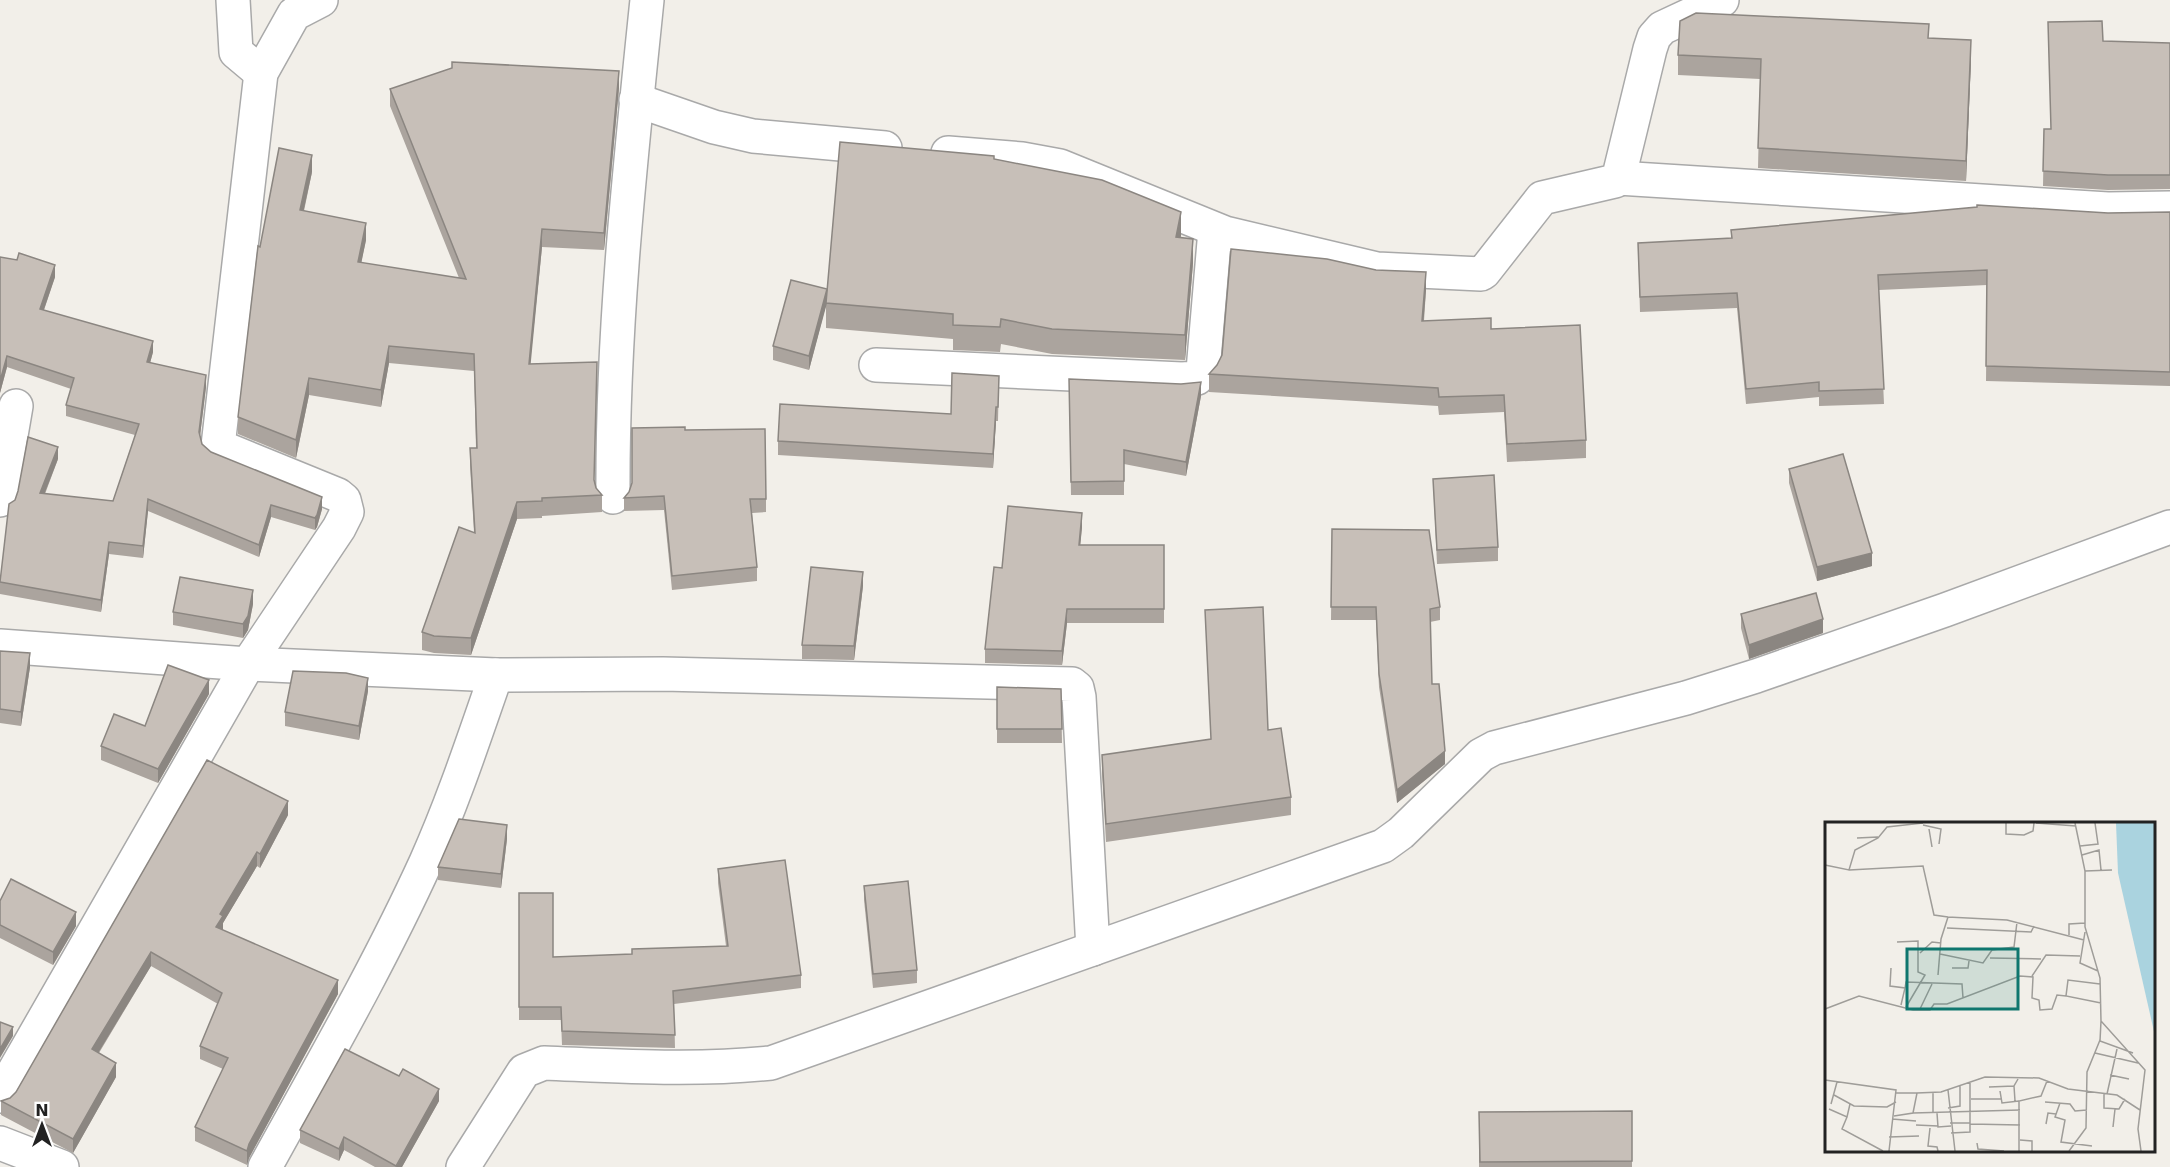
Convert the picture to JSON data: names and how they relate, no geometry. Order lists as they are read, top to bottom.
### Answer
{
  "north": "top"
}
